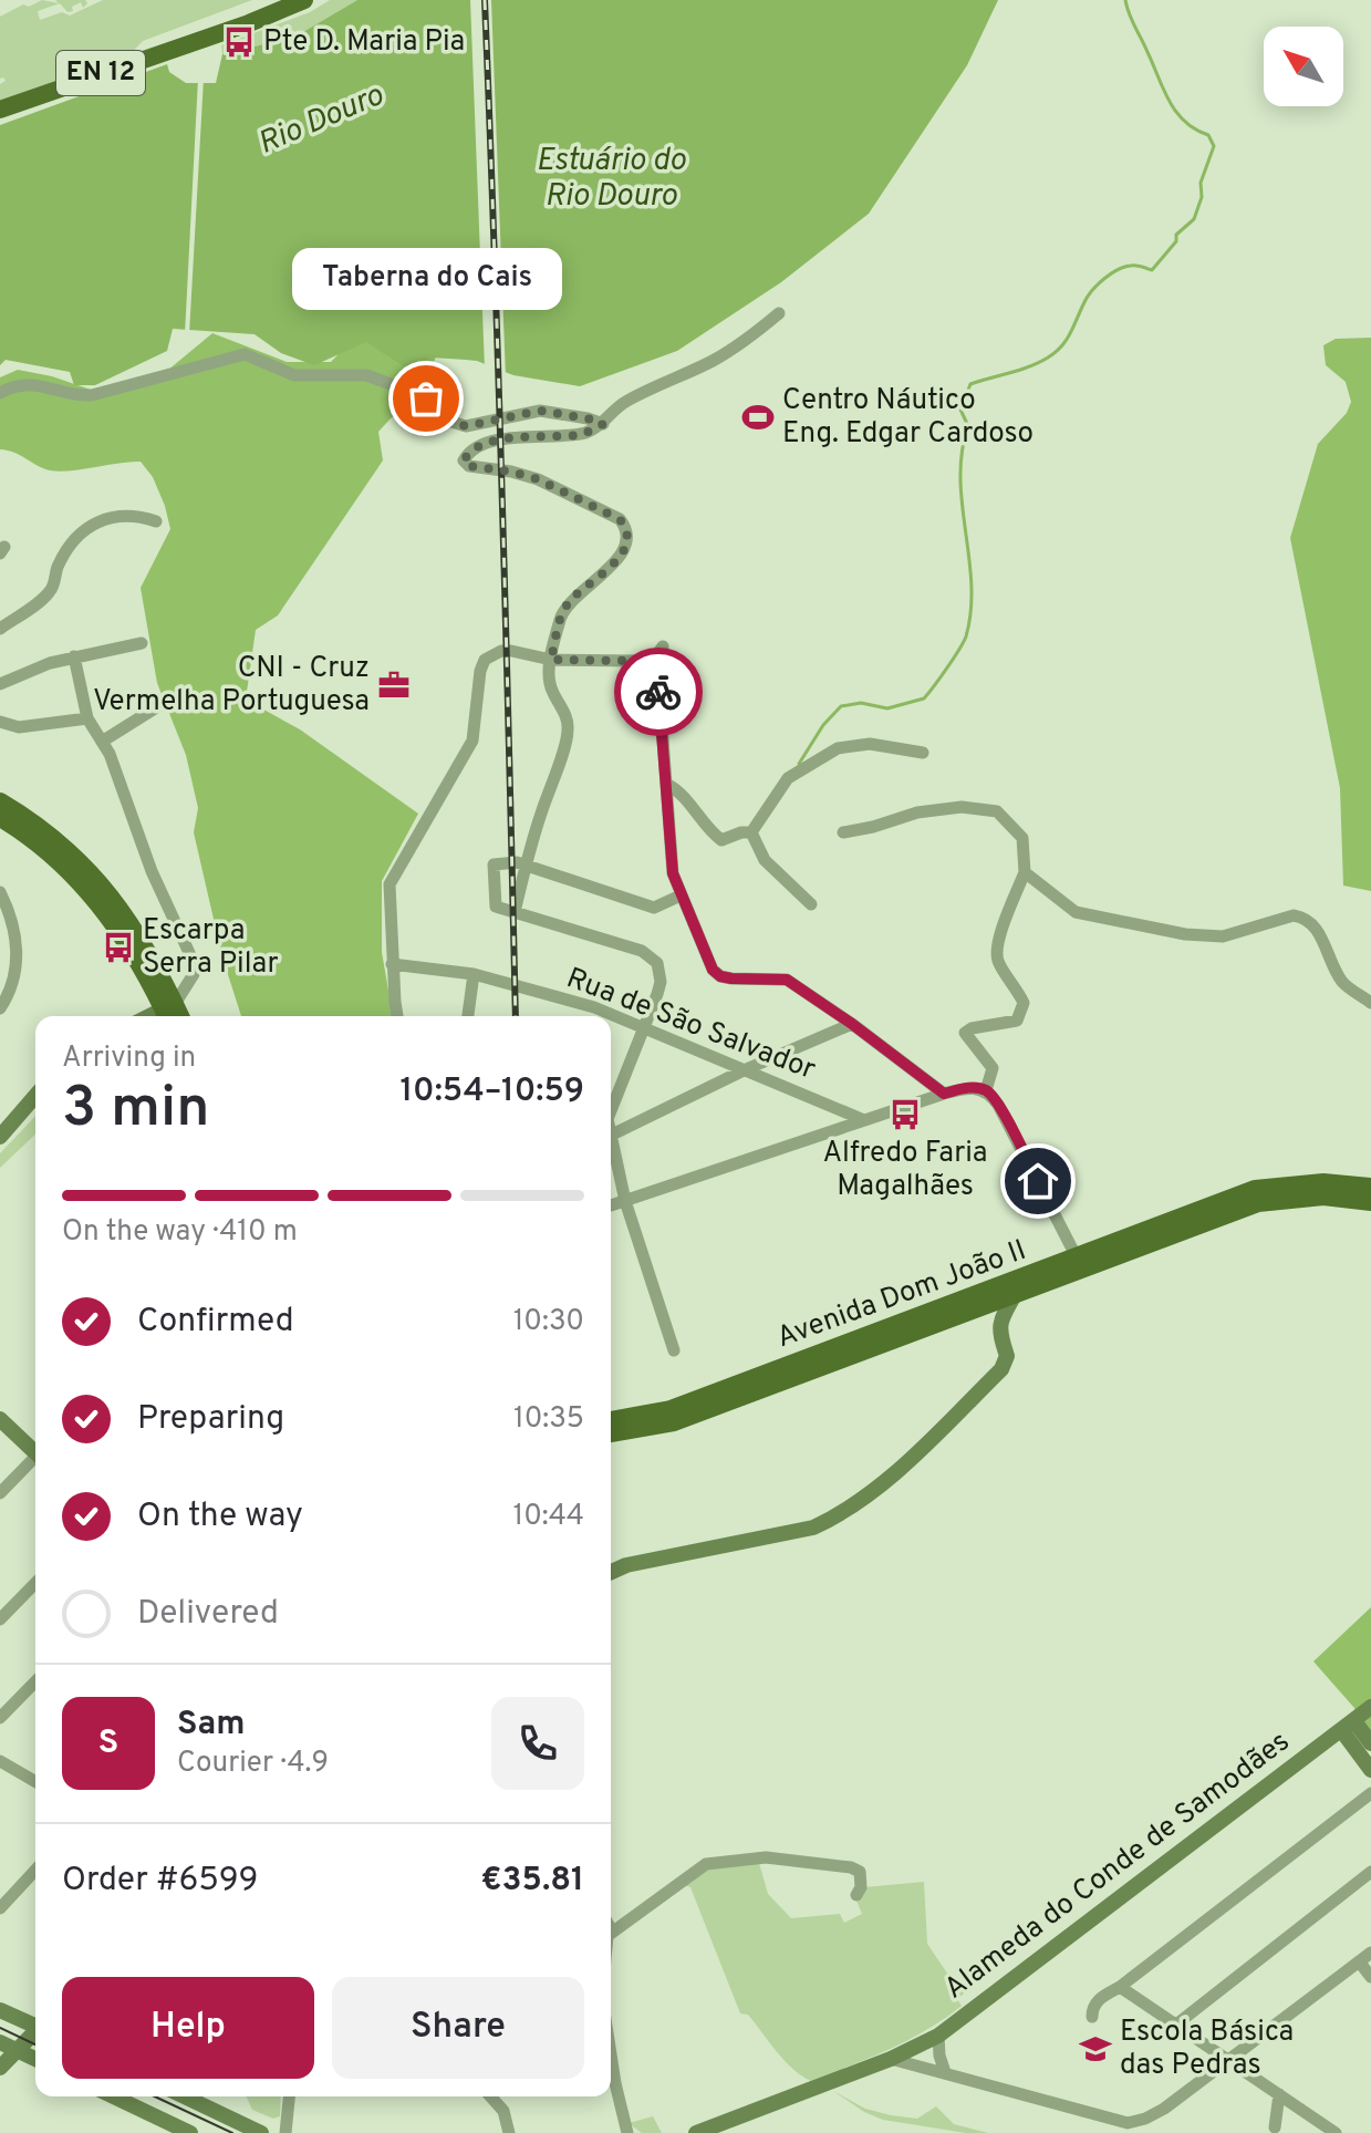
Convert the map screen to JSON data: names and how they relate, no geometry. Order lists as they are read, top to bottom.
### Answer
{
  "streets": {
    "main road": ["EN 12", "Avenida Dom João II"],
    "street": ["Rua de São Salvador", "Alameda do Conde de Samodães"]
  },
  "water": ["Rio Douro", "Estuário do Rio Douro"],
  "places": {
    "bus stop": ["Pte D. Maria Pia", "Escarpa Serra Pilar", "Alfredo Faria Magalhães"],
    "other": ["Taberna do Cais"],
    "sports": ["Centro Náutico Eng. Edgar Cardoso"],
    "office": ["CNI - Cruz Vermelha Portuguesa"],
    "school or university": ["Escola Básica das Pedras"]
  },
  "north": "top left",
  "page": {
    "bubble": "Taberna do Cais",
    "heading": ["3 min", "Arriving in", "10:54–10:59"],
    "panel": [
      "Sam",
      "Courier · 4.9",
      "Order #6599",
      "€35.81"
    ],
    "bar": "On the way · 410 m",
    "list": [
      ["Confirmed", "10:30"],
      ["Preparing", "10:35"],
      ["On the way", "10:44"],
      "Delivered"
    ],
    "round": "S",
    "buttons": ["Help", "Share"]
  }
}
